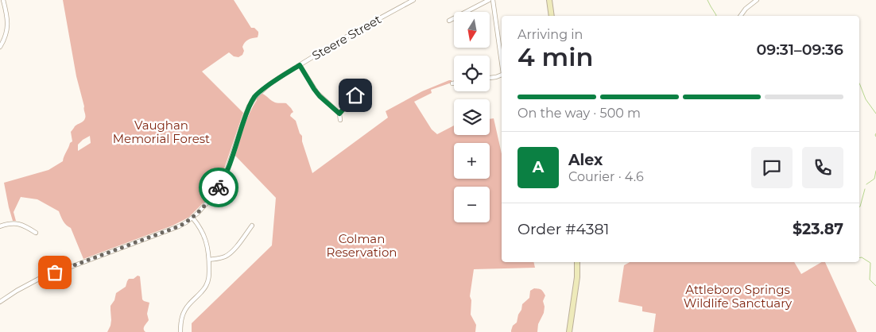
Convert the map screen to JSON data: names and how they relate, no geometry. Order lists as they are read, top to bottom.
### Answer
{
  "streets": {
    "street": ["Steere Street"]
  },
  "parks": ["Vaughan Memorial Forest", "Colman Reservation", "Attleboro Springs Wildlife Sanctuary"],
  "north": "bottom",
  "page": {
    "map_buttons": ["+", "−"],
    "heading": ["4 min", "Arriving in", "09:31–09:36"],
    "panel": [
      "Alex",
      "Courier · 4.6",
      "Order #4381",
      "$23.87"
    ],
    "bar": "On the way · 500 m",
    "round": "A"
  }
}
